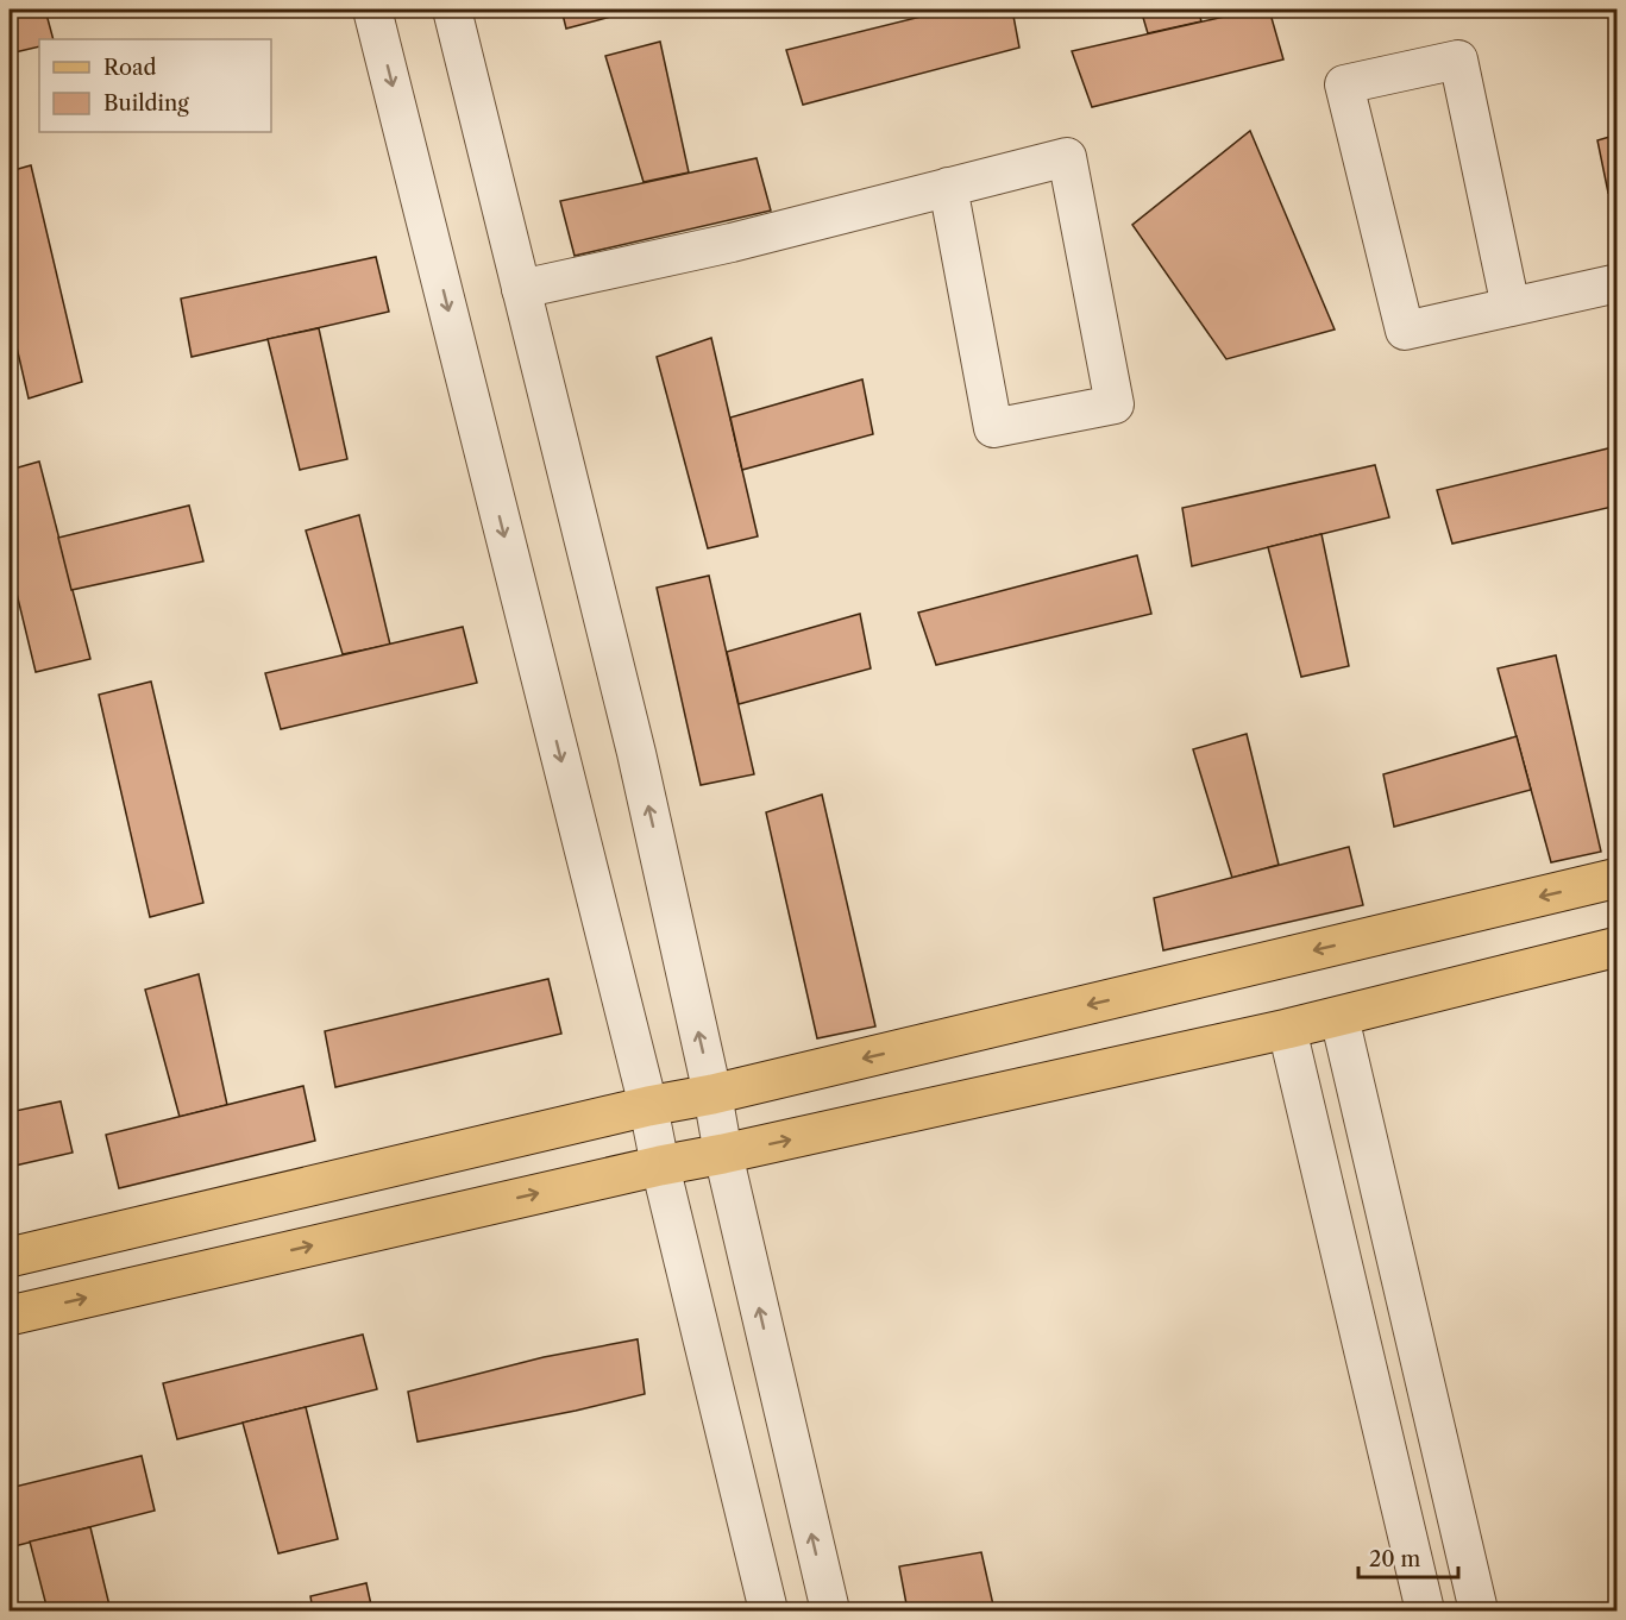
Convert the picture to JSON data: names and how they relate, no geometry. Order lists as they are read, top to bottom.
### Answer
{
  "legend": ["Road", "Building"],
  "scale_bar": "20 m"
}
